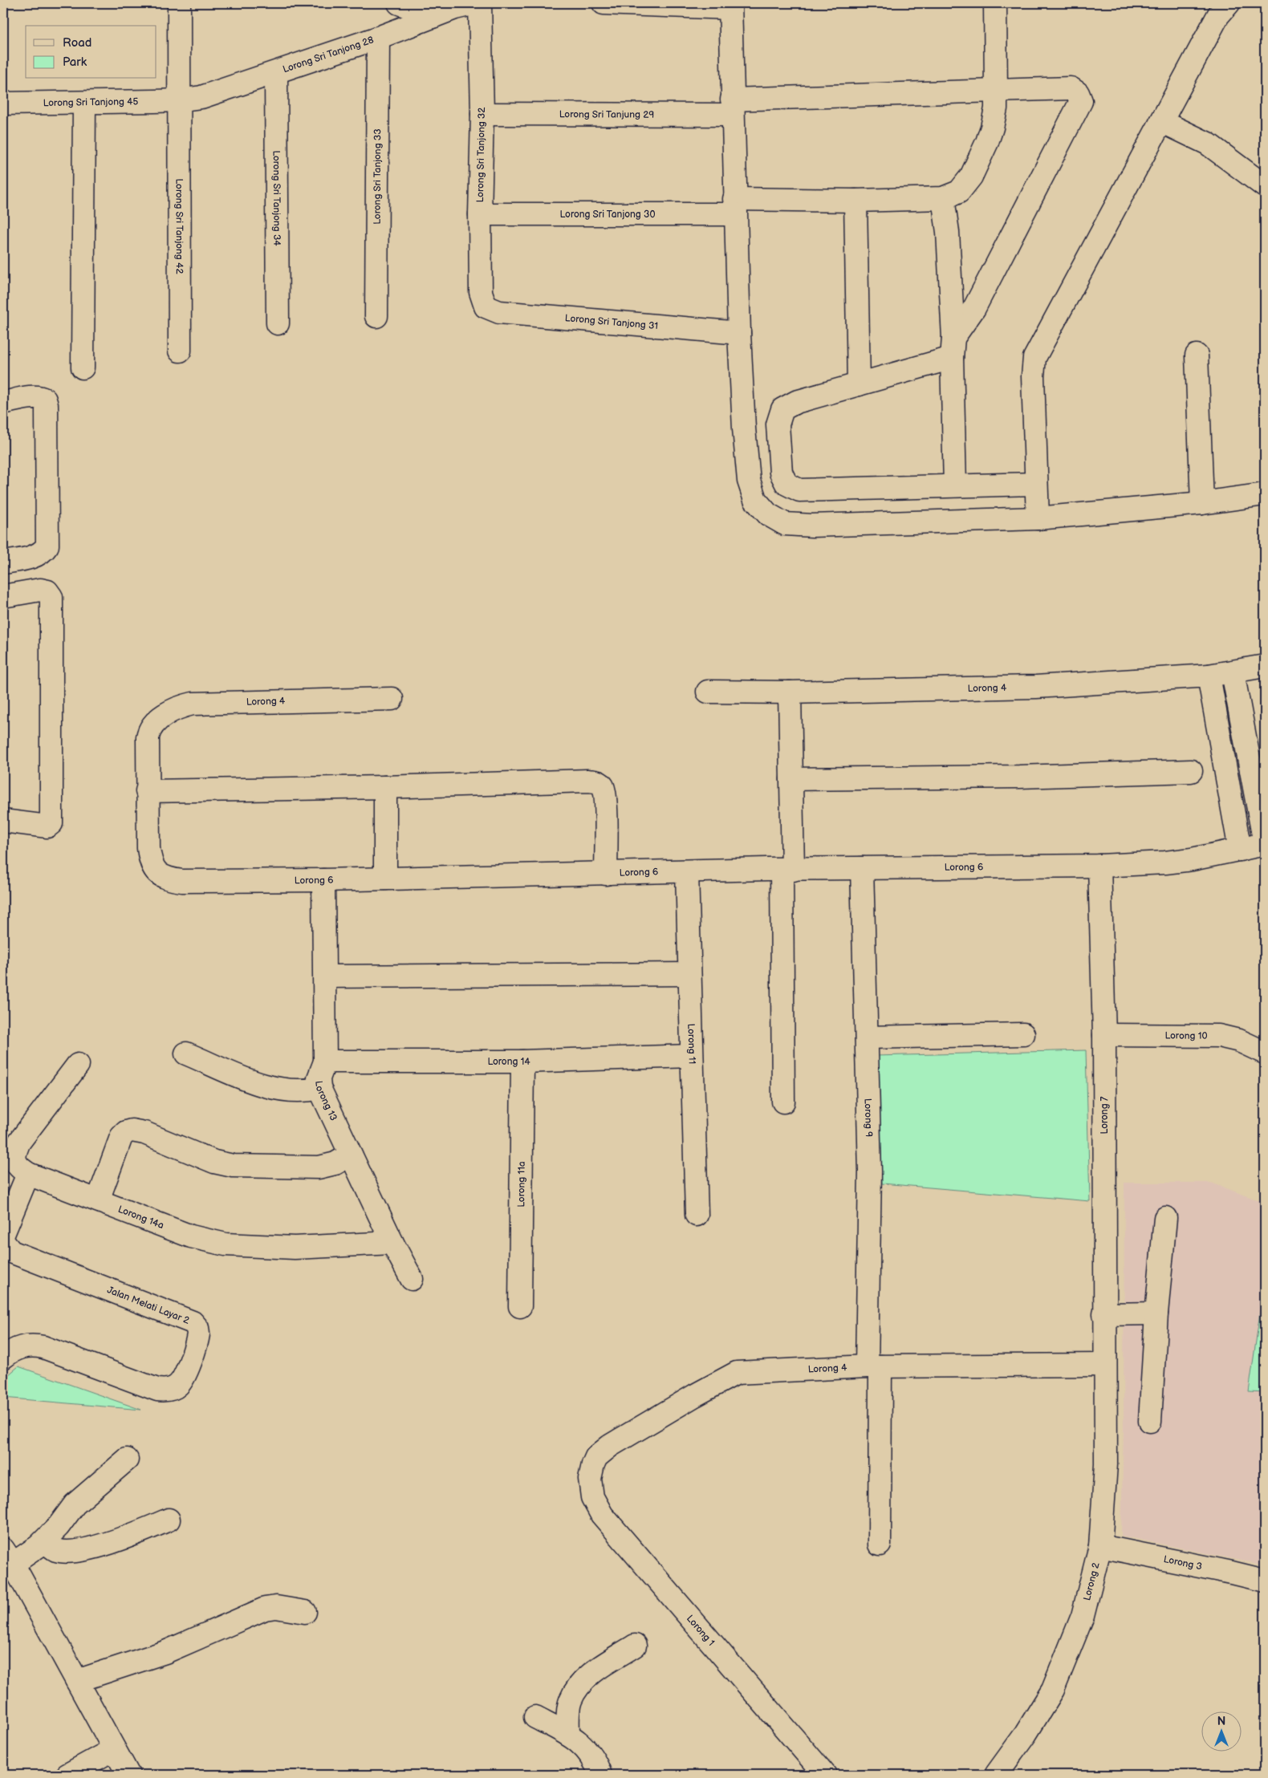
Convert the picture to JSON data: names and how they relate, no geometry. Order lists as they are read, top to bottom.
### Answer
{
  "streets": {
    "street": [
      "Lorong Sri Tanjong 28",
      "Lorong Sri Tanjong 45",
      "Lorong Sri Tanjung 29",
      "Lorong Sri Tanjong 32",
      "Lorong Sri Tanjong 33",
      "Lorong Sri Tanjong 34",
      "Lorong Sri Tanjong 30",
      "Lorong Sri Tanjong 42",
      "Lorong Sri Tanjong 31",
      "Lorong 4",
      "Lorong 6",
      "Lorong 10",
      "Lorong 11",
      "Lorong 14",
      "Lorong 13",
      "Lorong 7",
      "Lorong 9",
      "Lorong 11a",
      "Lorong 14a",
      "Jalan Melati Layar 2",
      "Lorong 3",
      "Lorong 2",
      "Lorong 1"
    ]
  },
  "crossings": [
    ["Lorong Sri Tanjong 28", "Lorong Sri Tanjong 45"],
    ["Lorong Sri Tanjong 28", "Lorong Sri Tanjong 33"],
    ["Lorong Sri Tanjong 28", "Lorong Sri Tanjong 34"],
    ["Lorong Sri Tanjong 28", "Lorong Sri Tanjong 42"],
    ["Lorong Sri Tanjong 45", "Lorong Sri Tanjong 42"],
    ["Lorong Sri Tanjung 29", "Lorong Sri Tanjong 32"],
    ["Lorong Sri Tanjong 32", "Lorong Sri Tanjong 30"],
    ["Lorong Sri Tanjong 32", "Lorong Sri Tanjong 31"],
    ["Lorong 4", "Lorong 6"],
    ["Lorong 4", "Lorong 7"],
    ["Lorong 4", "Lorong 9"],
    ["Lorong 4", "Lorong 2"],
    ["Lorong 4", "Lorong 1"],
    ["Lorong 6", "Lorong 11"],
    ["Lorong 6", "Lorong 13"],
    ["Lorong 6", "Lorong 7"],
    ["Lorong 6", "Lorong 9"],
    ["Lorong 10", "Lorong 7"],
    ["Lorong 11", "Lorong 14"],
    ["Lorong 14", "Lorong 13"],
    ["Lorong 14", "Lorong 11a"],
    ["Lorong 13", "Lorong 14a"],
    ["Lorong 7", "Lorong 2"],
    ["Lorong 3", "Lorong 2"]
  ],
  "legend": ["Road", "Park"],
  "north": "top"
}
